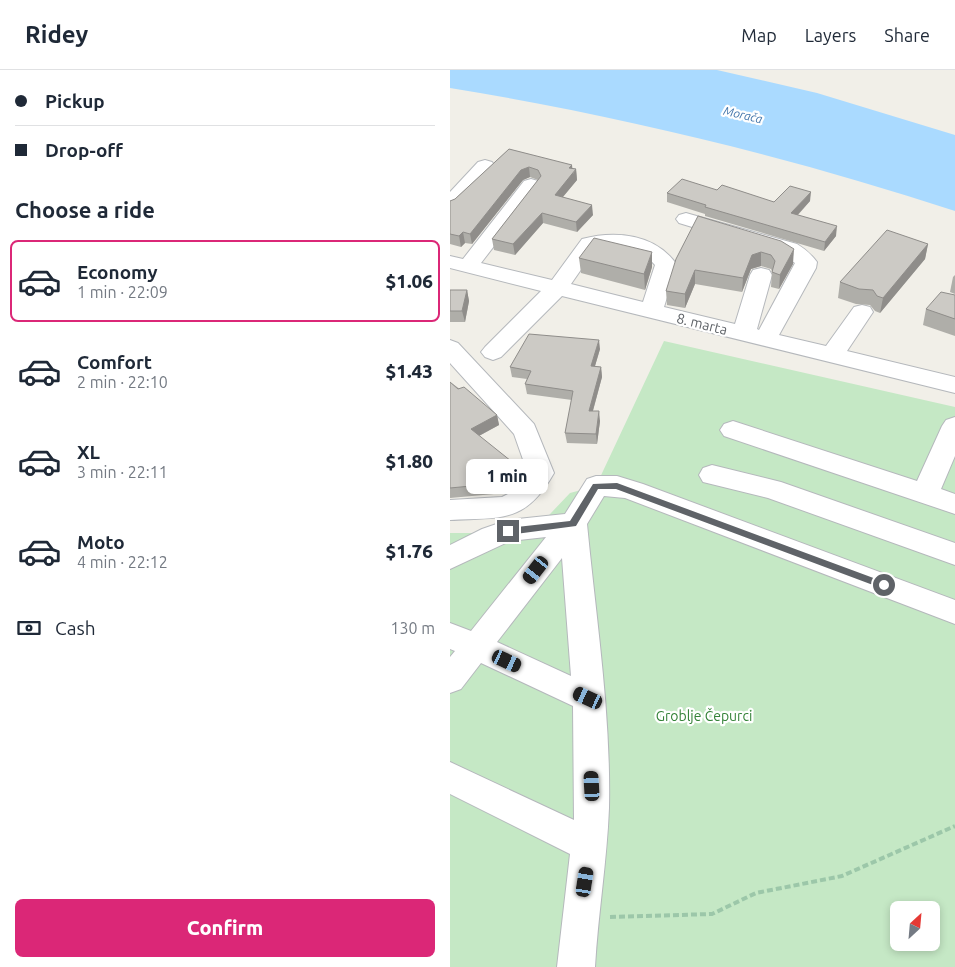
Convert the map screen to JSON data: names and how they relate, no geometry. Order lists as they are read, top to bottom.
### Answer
{
  "streets": {
    "street": ["8. marta"]
  },
  "water": ["Morača"],
  "parks": ["Groblje Čepurci"],
  "north": "top right",
  "page": {
    "header": "Ridey",
    "nav": ["Map", "Layers", "Share"],
    "banner": ["Pickup", "Drop-off"],
    "heading": "Choose a ride",
    "list": [
      {
        "name": "Economy",
        "note": "1 min · 22:09",
        "value": "$1.06"
      },
      {
        "name": "Comfort",
        "note": "2 min · 22:10",
        "value": "$1.43"
      },
      {
        "name": "XL",
        "note": "3 min · 22:11",
        "value": "$1.80"
      },
      {
        "name": "Moto",
        "note": "4 min · 22:12",
        "value": "$1.76"
      }
    ],
    "bubble": "1 min",
    "pay": ["Cash", "130 m"],
    "buttons": "Confirm"
  }
}
